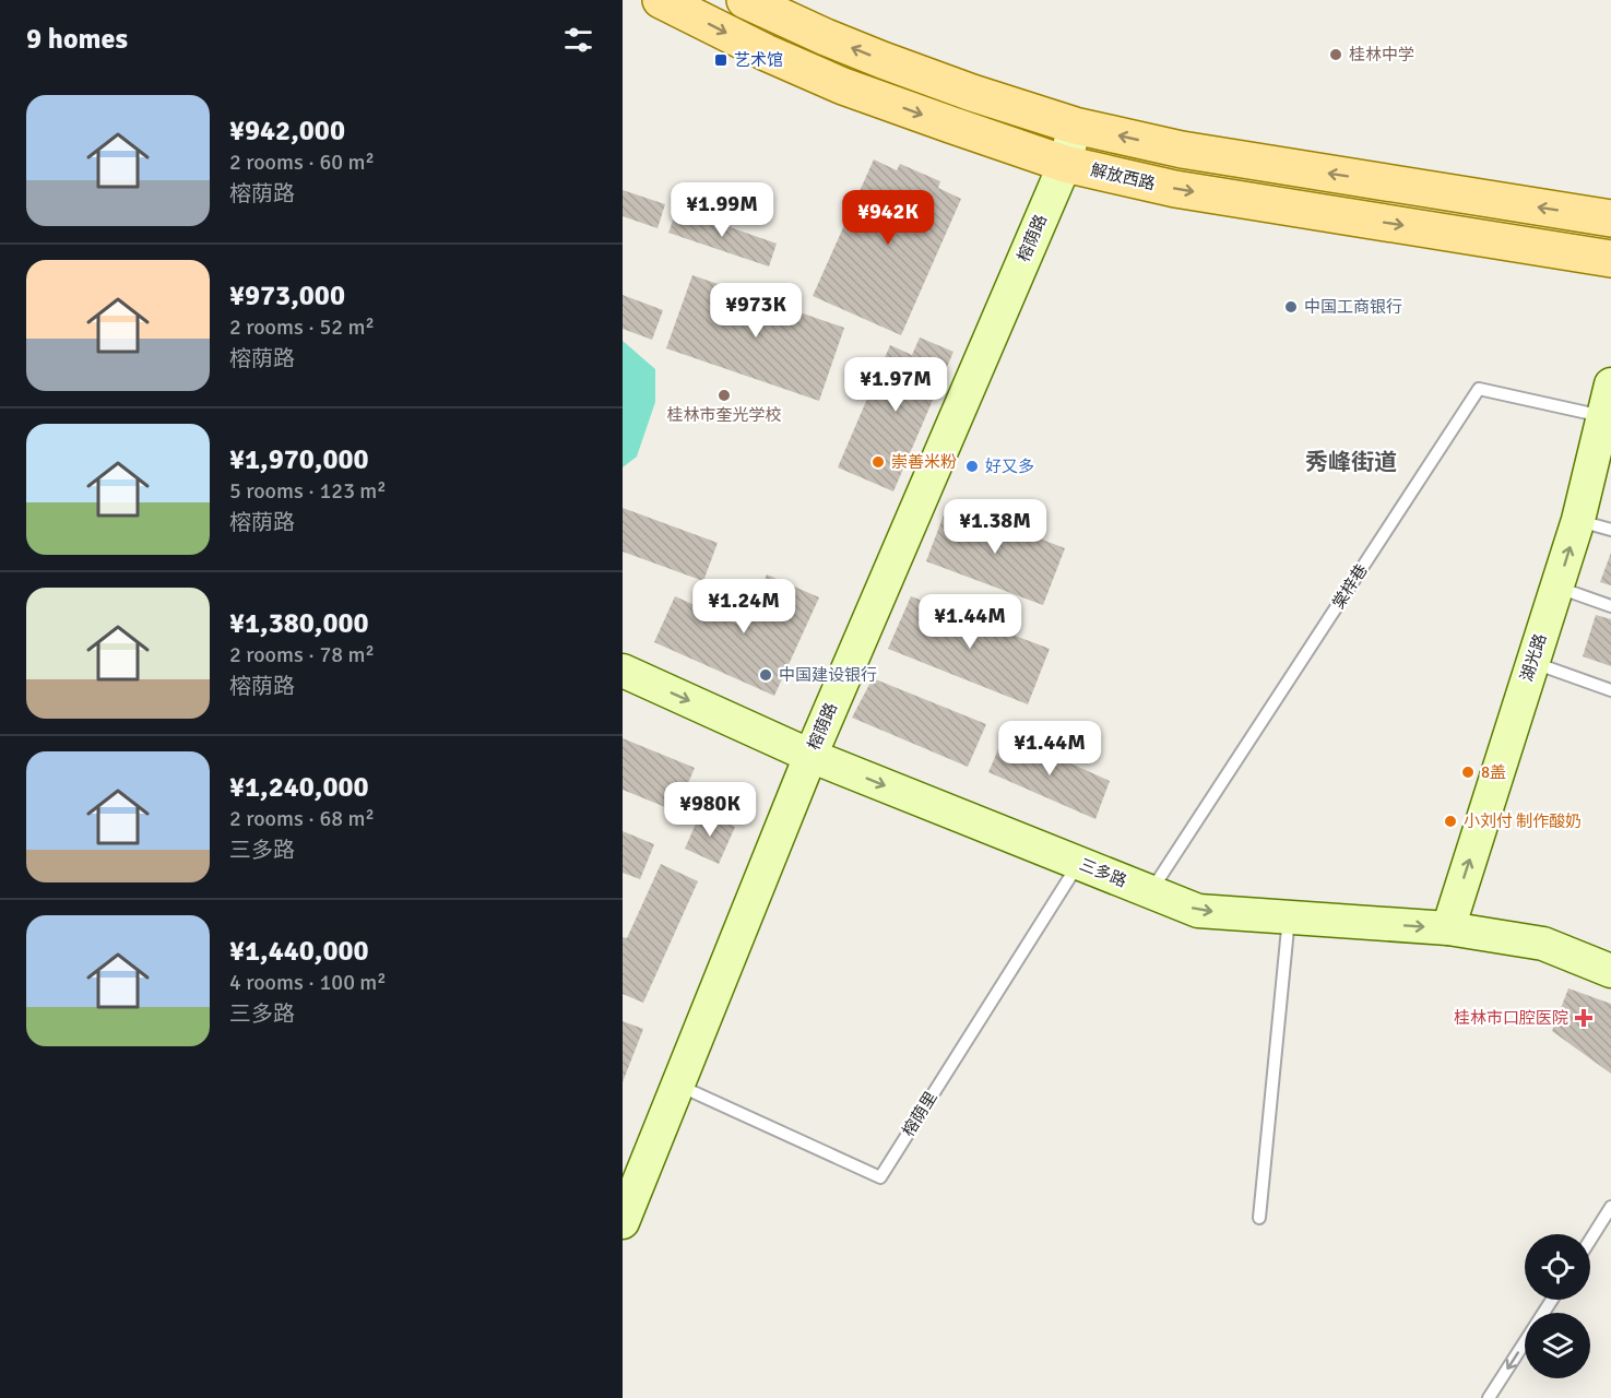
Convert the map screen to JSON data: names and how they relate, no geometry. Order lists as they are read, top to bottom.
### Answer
{
  "streets": {
    "main road": ["解放西路"],
    "street": ["榕荫路", "湖光路", "三多路"],
    "lane": ["棠梓巷", "榕荫里"]
  },
  "crossings": [
    ["解放西路", "榕荫路"],
    ["榕荫路", "三多路"],
    ["榕荫路", "榕荫里"],
    ["棠梓巷", "湖光路"],
    ["棠梓巷", "三多路"],
    ["湖光路", "三多路"],
    ["三多路", "榕荫里"]
  ],
  "one_way": ["湖光路", "三多路"],
  "districts": ["秀峰街道"],
  "places": {
    "other": [
      "桂林中学",
      "中国工商银行",
      "桂林市奎光学校",
      "崇善米粉",
      "好又多",
      "中国建设银行",
      "8盖",
      "小刘付 制作酸奶"
    ],
    "transit": ["艺术馆"],
    "health": ["桂林市口腔医院"]
  },
  "page": {
    "heading": "9 homes",
    "list": [
      {
        "name": "¥942,000",
        "note": "2 rooms · 60 m² · 榕荫路"
      },
      {
        "name": "¥973,000",
        "note": "2 rooms · 52 m² · 榕荫路"
      },
      {
        "name": "¥1,970,000",
        "note": "5 rooms · 123 m² · 榕荫路"
      },
      {
        "name": "¥1,380,000",
        "note": "2 rooms · 78 m² · 榕荫路"
      },
      {
        "name": "¥1,240,000",
        "note": "2 rooms · 68 m² · 三多路"
      },
      {
        "name": "¥1,440,000",
        "note": "4 rooms · 100 m² · 三多路"
      }
    ],
    "price": [
      "¥1.99M",
      "¥942K",
      "¥973K",
      "¥1.97M",
      "¥1.38M",
      "¥1.24M",
      "¥1.44M",
      "¥1.44M",
      "¥980K"
    ]
  }
}
